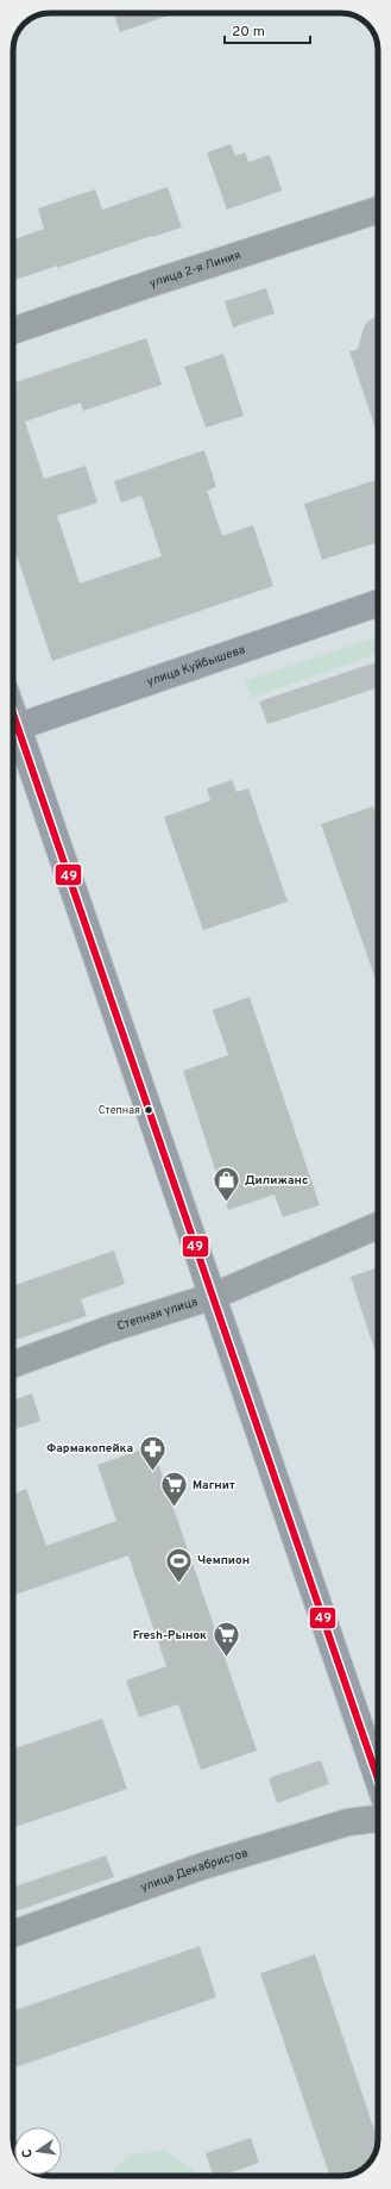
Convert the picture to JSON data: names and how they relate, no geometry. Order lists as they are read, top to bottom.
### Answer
{
  "streets": {
    "main road": ["улица Куйбышева"],
    "street": ["улица 2-я Линия", "Степная улица", "улица Декабристов"]
  },
  "places": {
    "other": ["Степная"],
    "shop": ["Дилижанс"],
    "pharmacy": ["Фармакопейка"],
    "supermarket": ["Магнит", "Fresh-Рынок"],
    "sports": ["Чемпион"]
  },
  "lines": ["transit line 49"],
  "scale_bar": "20 m",
  "north": "left"
}
